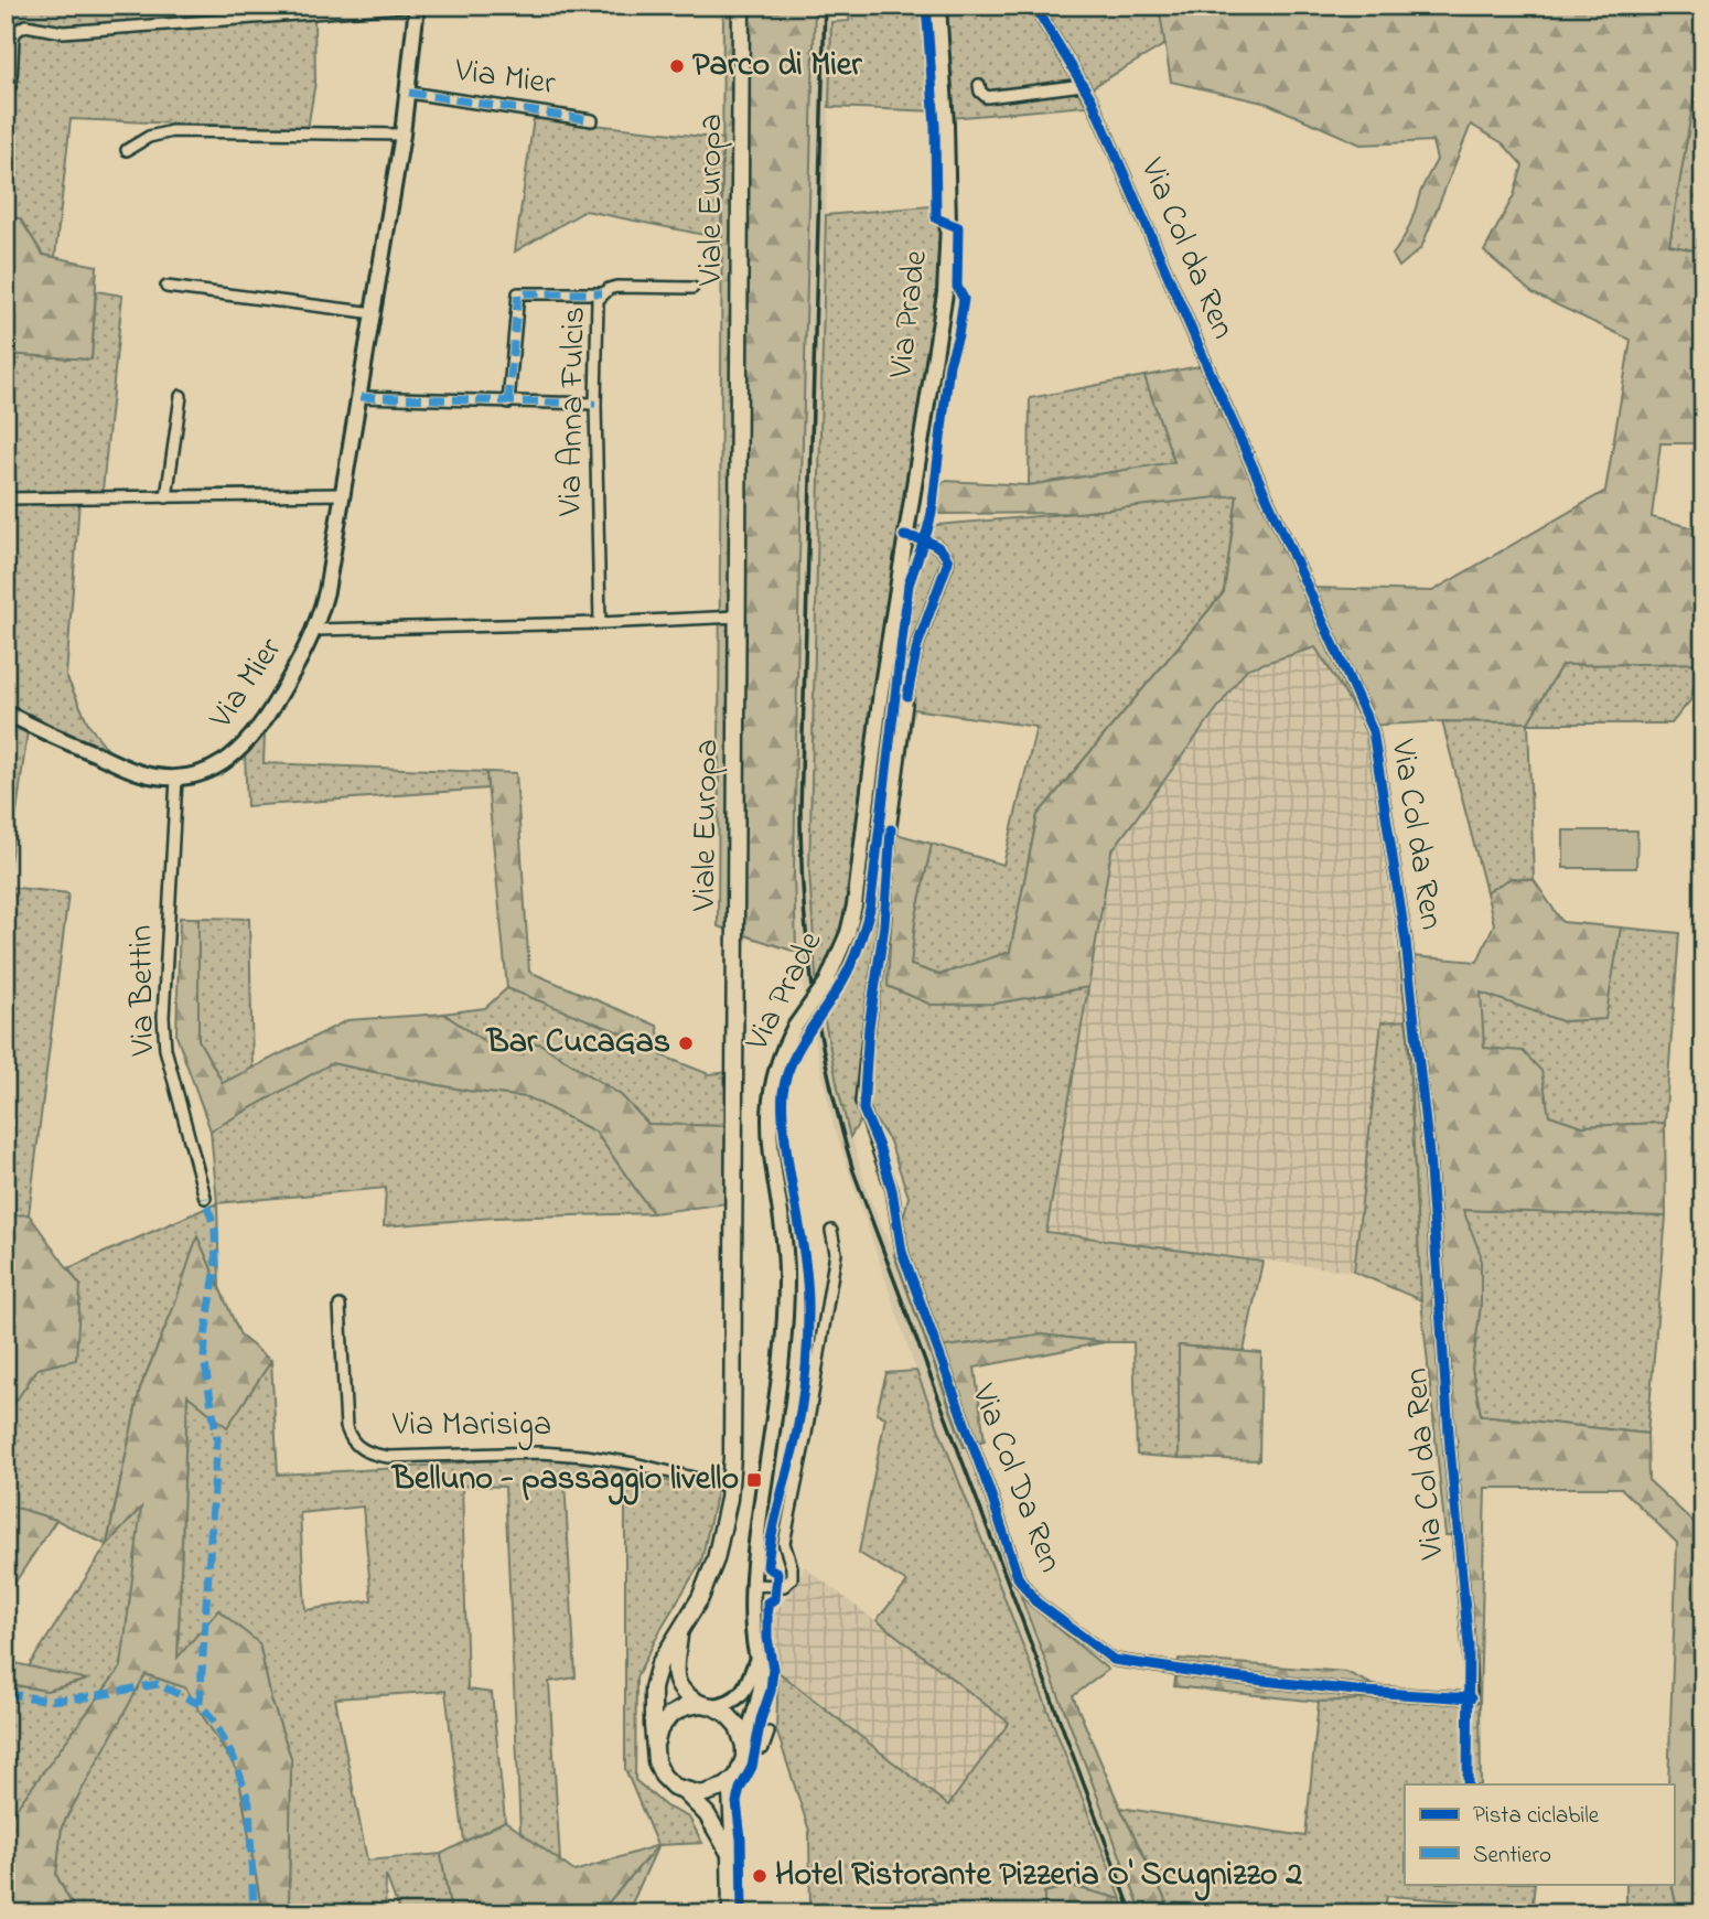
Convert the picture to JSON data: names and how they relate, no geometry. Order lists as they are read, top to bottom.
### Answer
{
  "streets": {
    "main road": ["Via Mier", "Viale Europa", "Via Prade"],
    "street": [
      "Via Col da Ren",
      "Via Anna Fulcis",
      "Via Bettin",
      "Via Marisiga",
      "Via Col Da Ren"
    ]
  },
  "crossings": [
    ["Via Mier", "Via Bettin"],
    ["Viale Europa", "Via Prade"],
    ["Viale Europa", "Via Marisiga"],
    ["Via Col da Ren", "Via Col Da Ren"],
    ["Via Prade", "Via Col Da Ren"]
  ],
  "places": {
    "other": ["Parco di Mier", "Bar CucaGas", "Hotel Ristorante Pizzeria O' Scugnizzo 2"],
    "transit": ["Belluno - passaggio livello"]
  },
  "legend": ["Pista ciclabile", "Sentiero"]
}
